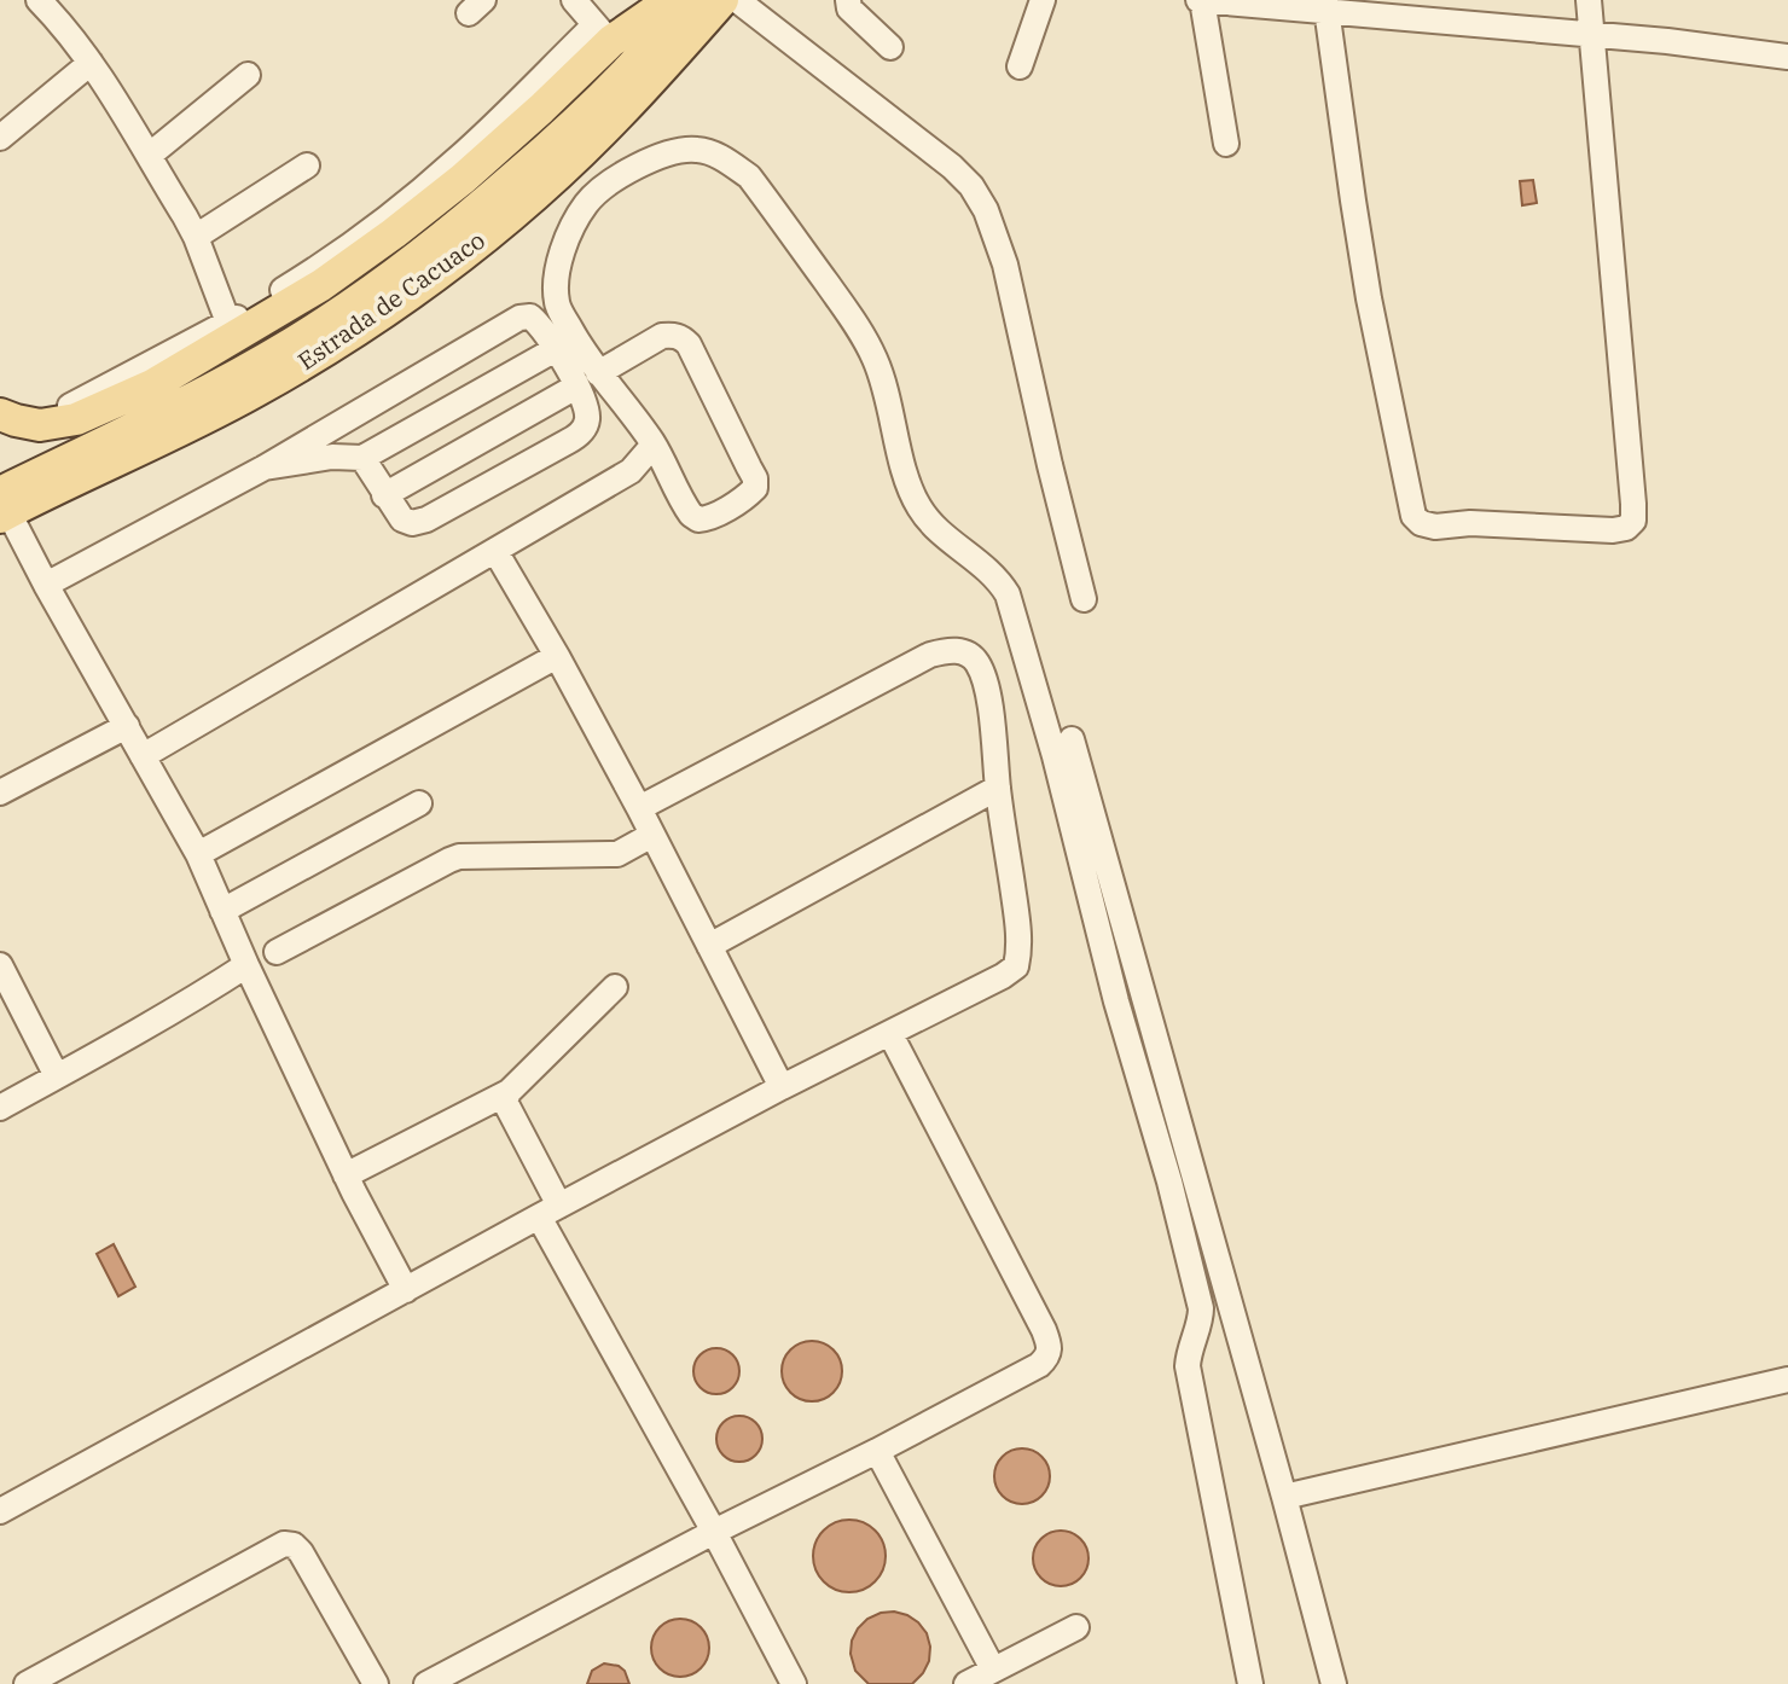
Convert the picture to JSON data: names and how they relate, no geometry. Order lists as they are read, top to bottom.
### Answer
{
  "streets": {
    "main road": ["Estrada de Cacuaco"]
  }
}
